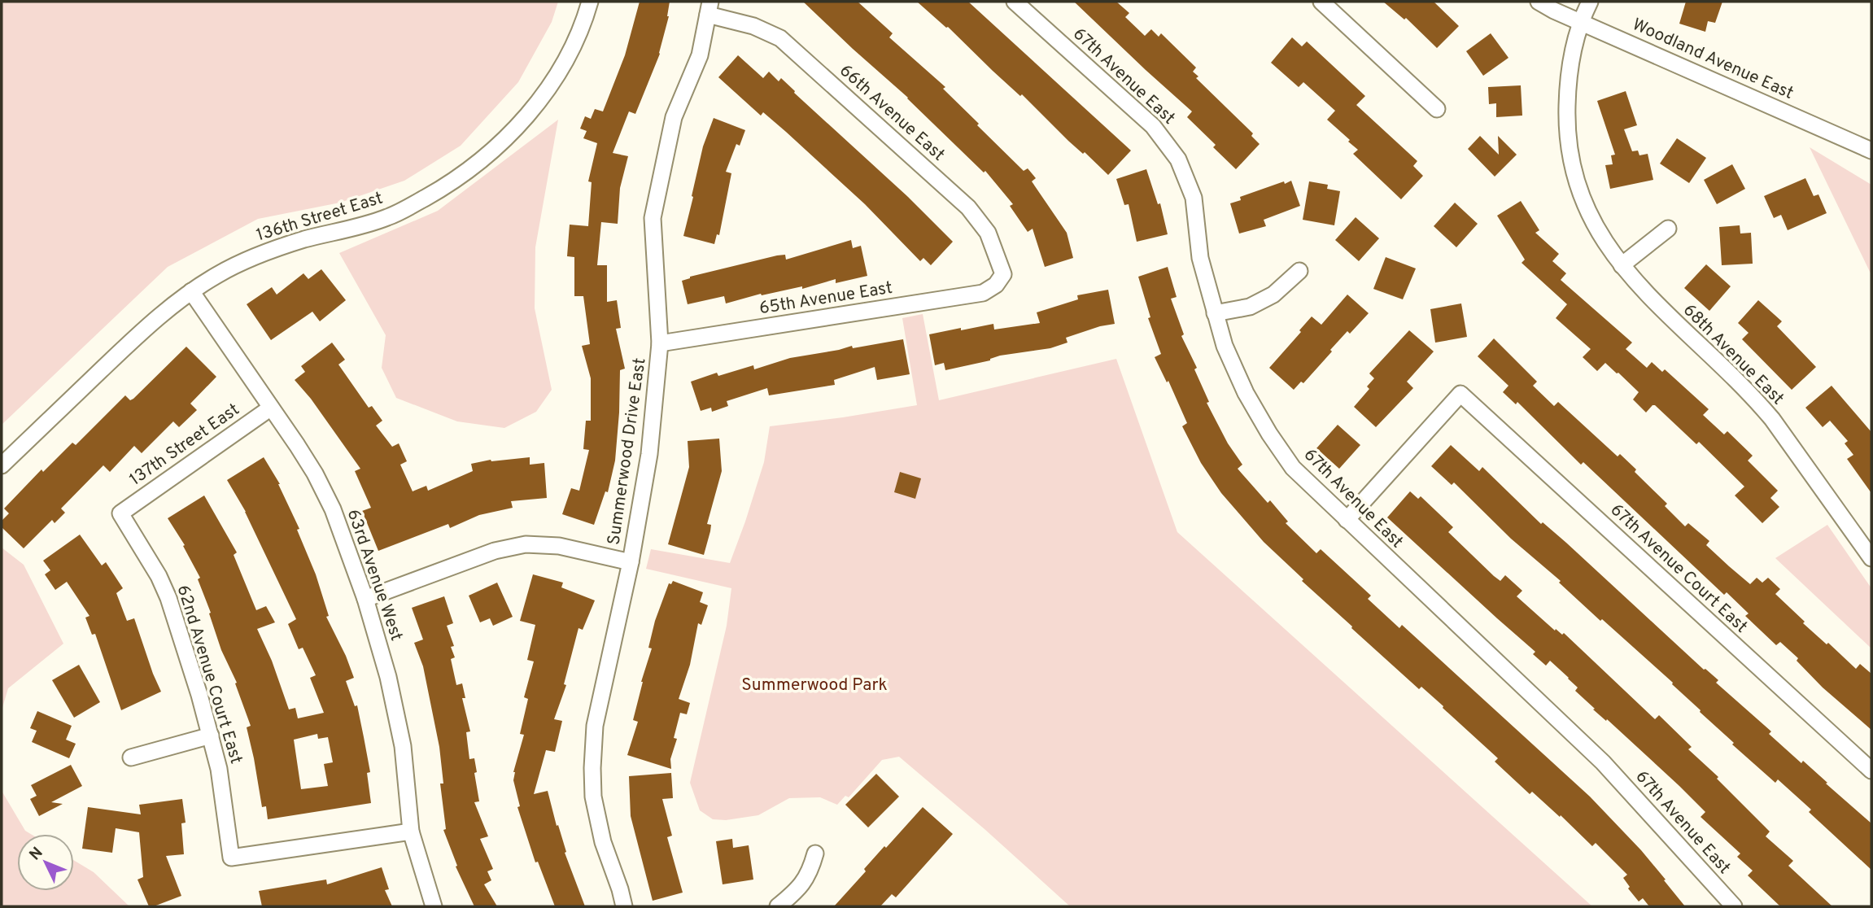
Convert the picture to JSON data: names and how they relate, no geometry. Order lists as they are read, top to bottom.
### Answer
{
  "streets": {
    "street": [
      "Woodland Avenue East",
      "67th Avenue East",
      "66th Avenue East",
      "136th Street East",
      "65th Avenue East",
      "68th Avenue East",
      "137th Street East",
      "Summerwood Drive East",
      "67th Avenue Court East",
      "63rd Avenue West",
      "62nd Avenue Court East"
    ]
  },
  "crossings": [
    ["Woodland Avenue East", "68th Avenue East"],
    ["67th Avenue East", "67th Avenue Court East"],
    ["66th Avenue East", "65th Avenue East"],
    ["66th Avenue East", "Summerwood Drive East"],
    ["136th Street East", "63rd Avenue West"],
    ["65th Avenue East", "Summerwood Drive East"],
    ["137th Street East", "63rd Avenue West"],
    ["137th Street East", "62nd Avenue Court East"],
    ["63rd Avenue West", "62nd Avenue Court East"]
  ],
  "parks": ["Summerwood Park"],
  "north": "top left"
}
